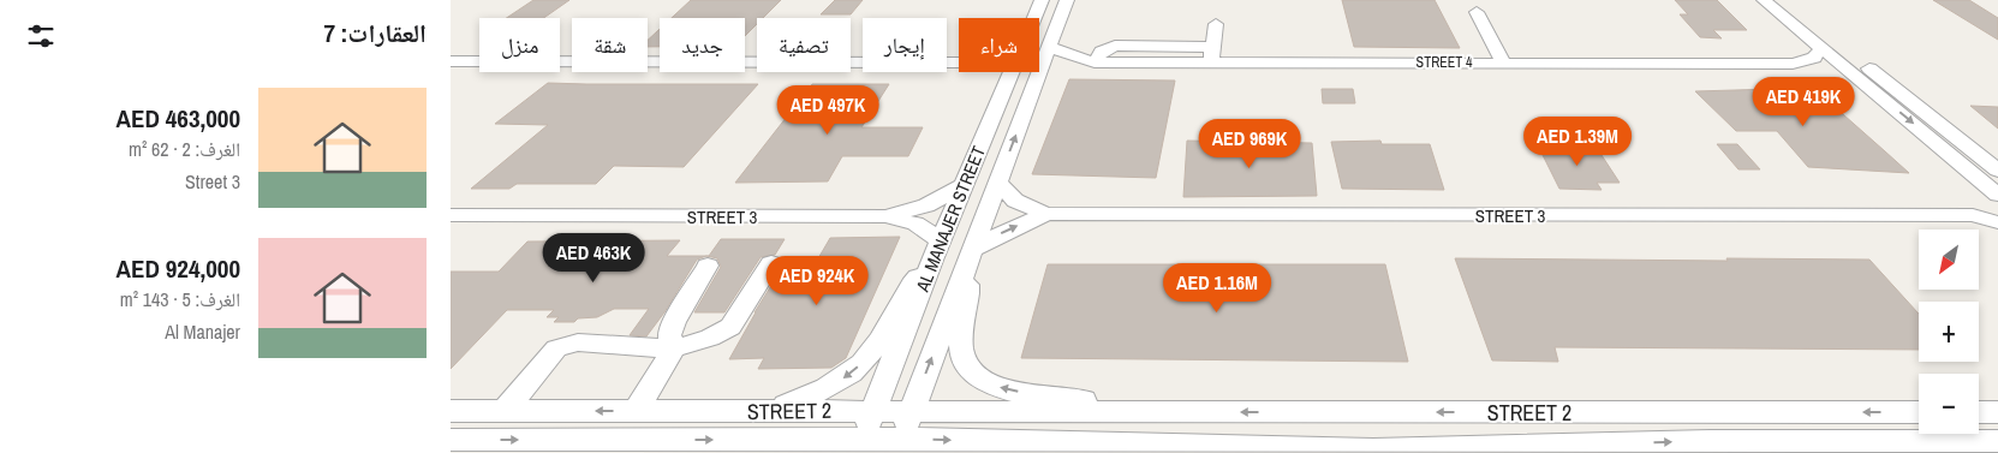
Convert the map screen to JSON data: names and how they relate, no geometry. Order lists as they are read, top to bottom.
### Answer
{
  "streets": {
    "street": [
      "STREET 4",
      "STREET 3",
      "AL MANAJER STREET",
      "STREET 2"
    ]
  },
  "crossings": [
    ["STREET 4", "AL MANAJER STREET"],
    ["STREET 3", "AL MANAJER STREET"],
    ["STREET 3", "STREET 2"],
    ["AL MANAJER STREET", "STREET 2"]
  ],
  "north": "bottom left",
  "page": {
    "heading": "العقارات: 7",
    "chip": [
      "شراء",
      "إيجار",
      "تصفية",
      "جديد",
      "شقة",
      "منزل"
    ],
    "list": [
      {
        "name": "AED 463,000",
        "note": "الغرف: 2 · 62 m² · Street 3"
      },
      {
        "name": "AED 924,000",
        "note": "الغرف: 5 · 143 m² · Al Manajer"
      }
    ],
    "price": [
      "AED 419K",
      "AED 497K",
      "AED 1.39M",
      "AED 969K",
      "AED 463K",
      "AED 924K",
      "AED 1.16M"
    ],
    "map_buttons": ["+", "−"]
  }
}
